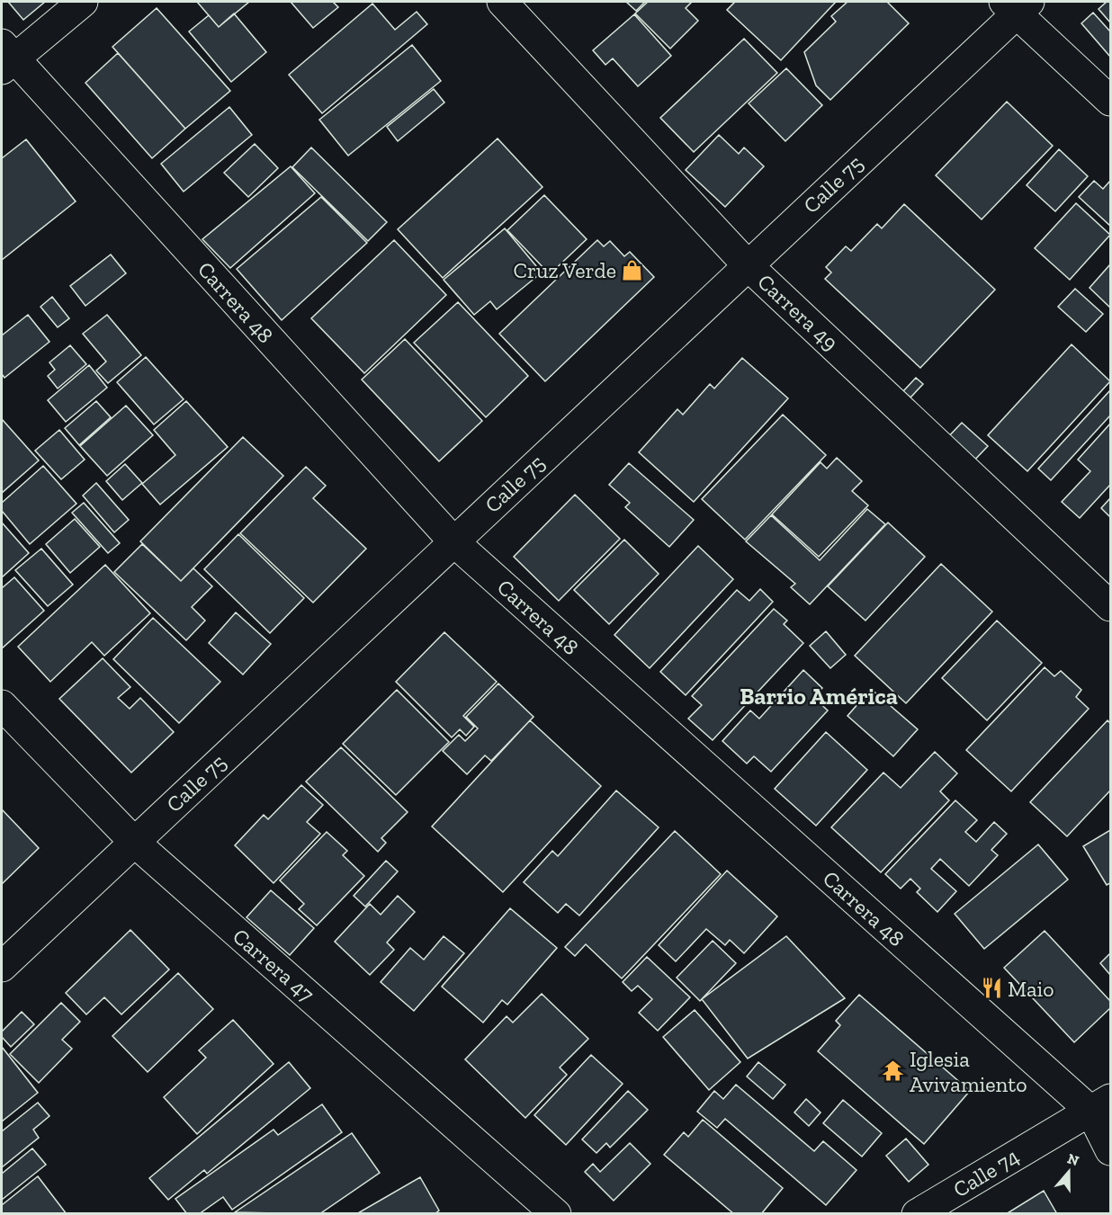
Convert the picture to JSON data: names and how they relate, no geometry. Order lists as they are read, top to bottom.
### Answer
{
  "streets": {
    "street": [
      "Calle 75",
      "Carrera 48",
      "Carrera 49",
      "Carrera 47",
      "Calle 74"
    ]
  },
  "crossings": [
    ["Calle 75", "Carrera 48"],
    ["Calle 75", "Carrera 49"],
    ["Calle 75", "Carrera 47"],
    ["Carrera 48", "Calle 74"]
  ],
  "districts": ["Barrio América"],
  "places": {
    "shop": ["Cruz Verde"],
    "restaurant": ["Maio"],
    "temple": ["Iglesia Avivamiento"]
  },
  "north": "top"
}
